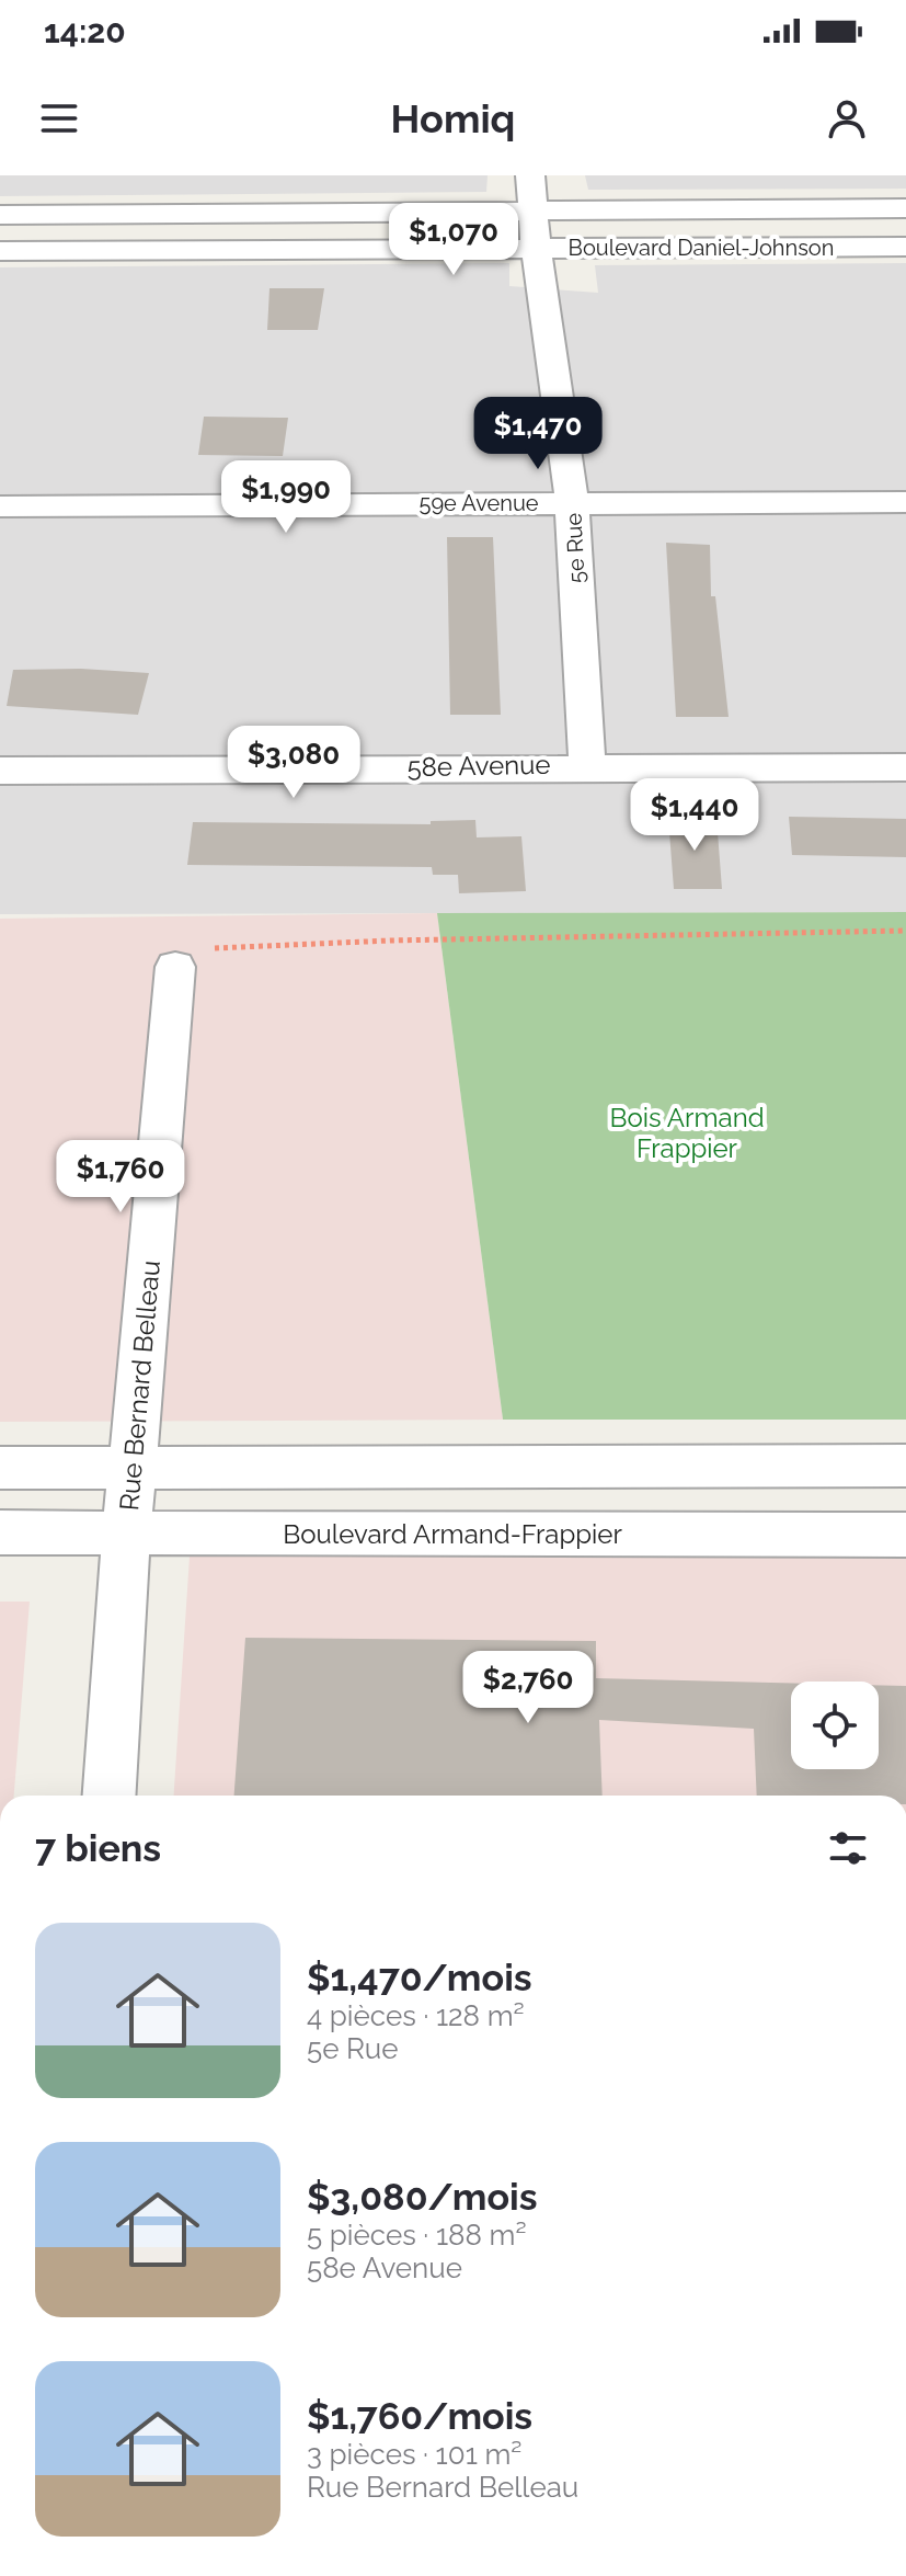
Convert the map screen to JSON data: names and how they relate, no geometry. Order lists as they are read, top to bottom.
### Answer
{
  "streets": {
    "street": [
      "Boulevard Daniel-Johnson",
      "59e Avenue",
      "5e Rue",
      "58e Avenue",
      "Rue Bernard Belleau",
      "Boulevard Armand-Frappier"
    ]
  },
  "crossings": [
    ["Boulevard Daniel-Johnson", "5e Rue"],
    ["59e Avenue", "5e Rue"],
    ["5e Rue", "58e Avenue"],
    ["Rue Bernard Belleau", "Boulevard Armand-Frappier"]
  ],
  "parks": ["Bois Armand Frappier"],
  "page": {
    "status": "14:20",
    "header": "Homiq",
    "price": [
      "$1,070",
      "$1,470",
      "$1,990",
      "$3,080",
      "$1,440",
      "$1,760",
      "$2,760"
    ],
    "heading": "7 biens",
    "list": [
      {
        "name": "$1,470/mois",
        "note": "4 pièces · 128 m² · 5e Rue"
      },
      {
        "name": "$3,080/mois",
        "note": "5 pièces · 188 m² · 58e Avenue"
      },
      {
        "name": "$1,760/mois",
        "note": "3 pièces · 101 m² · Rue Bernard Belleau"
      }
    ]
  }
}
